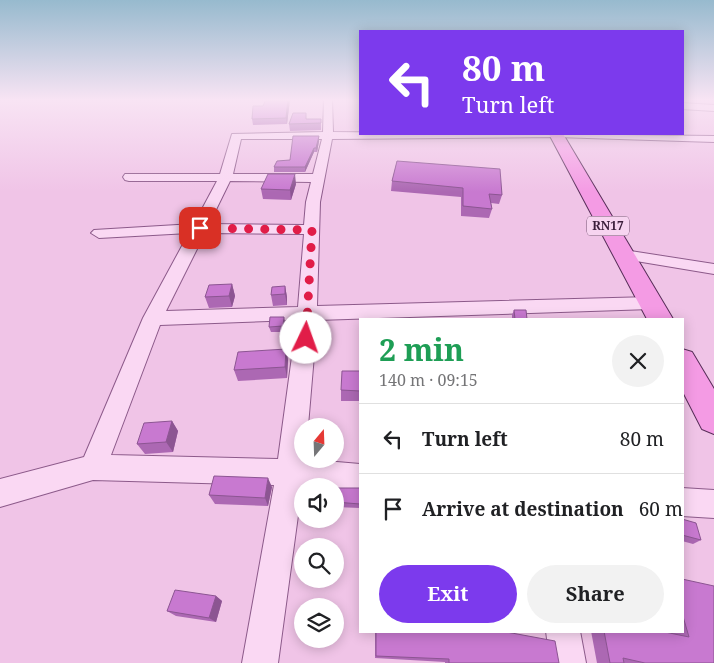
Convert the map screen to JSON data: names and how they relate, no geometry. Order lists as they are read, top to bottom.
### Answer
{
  "streets": {
    "main road": ["RN17"]
  },
  "north": "top",
  "page": {
    "turn": ["80 m", "Turn left"],
    "heading": ["2 min", "140 m · 09:15"],
    "list": [
      {
        "name": "Turn left",
        "value": "80 m"
      },
      {
        "name": "Arrive at destination",
        "value": "60 m"
      }
    ],
    "buttons": ["Exit", "Share"]
  }
}
